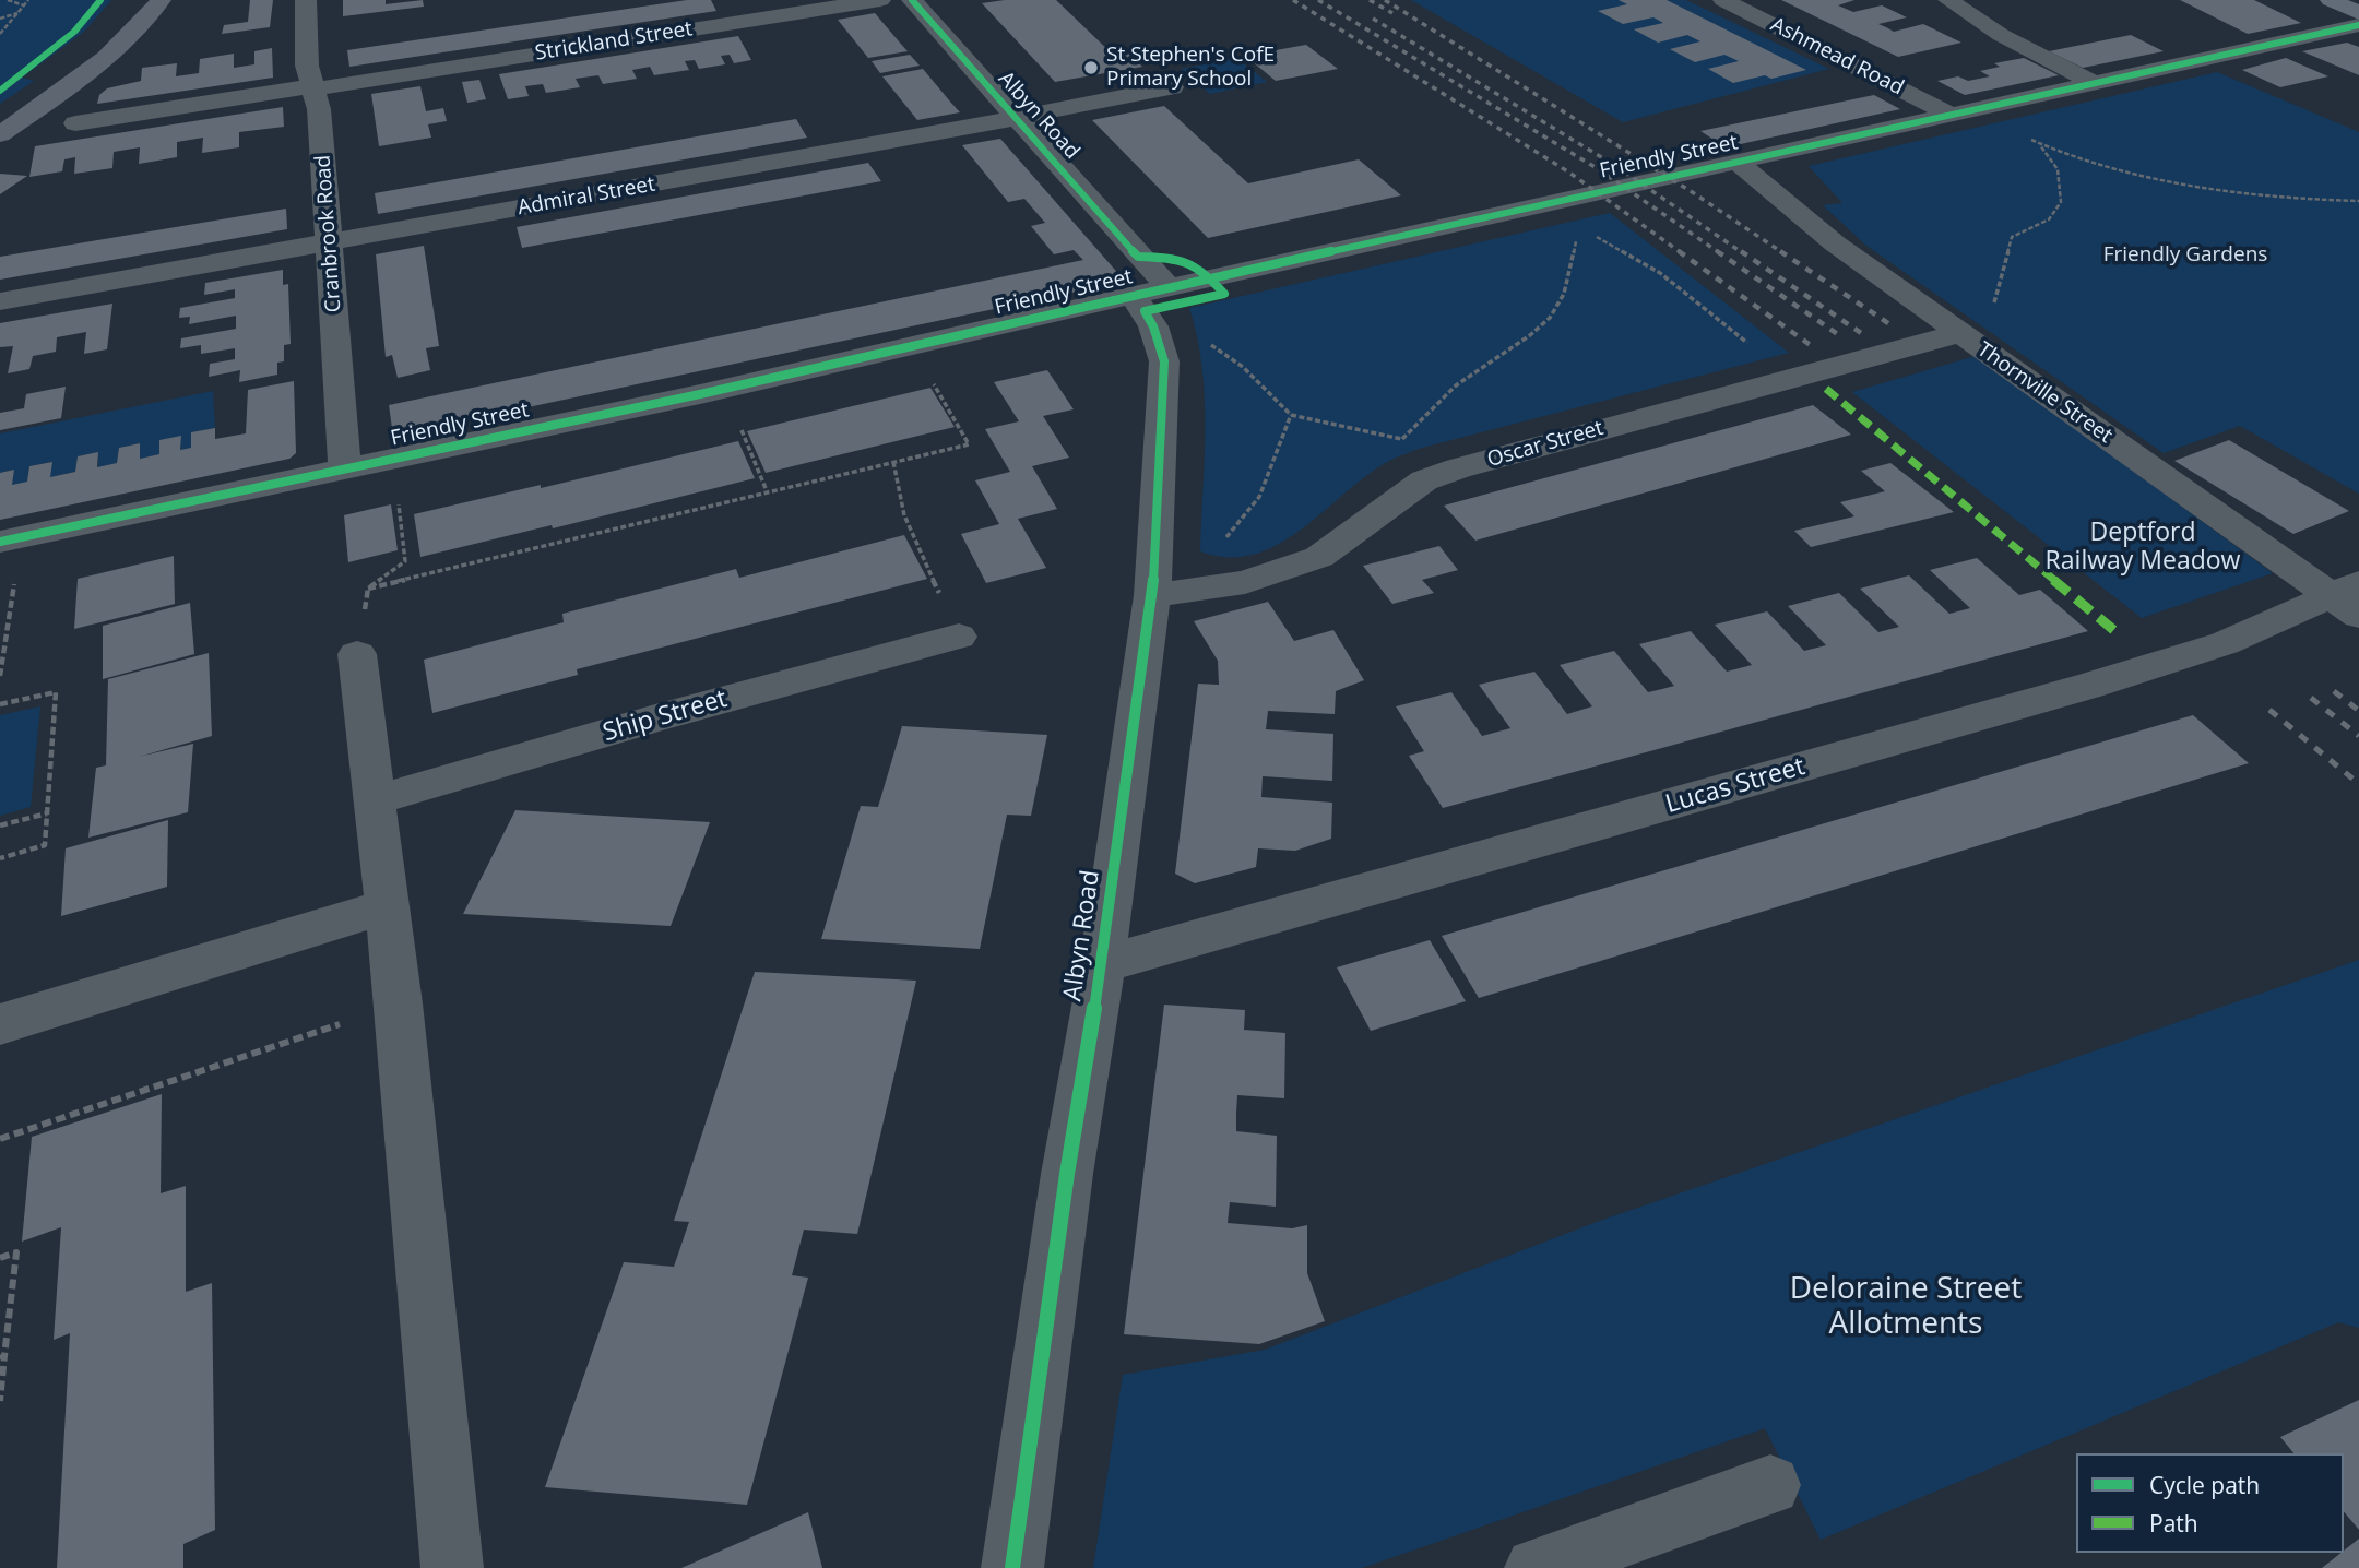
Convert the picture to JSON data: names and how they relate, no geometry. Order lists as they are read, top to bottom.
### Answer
{
  "streets": {
    "street": [
      "Strickland Street",
      "Ashmead Road",
      "Albyn Road",
      "Friendly Street",
      "Admiral Street",
      "Cranbrook Road",
      "Thornville Street",
      "Oscar Street",
      "Ship Street",
      "Lucas Street"
    ]
  },
  "crossings": [
    ["Strickland Street", "Cranbrook Road"],
    ["Ashmead Road", "Friendly Street"],
    ["Albyn Road", "Friendly Street"],
    ["Albyn Road", "Admiral Street"],
    ["Albyn Road", "Oscar Street"],
    ["Albyn Road", "Lucas Street"],
    ["Friendly Street", "Cranbrook Road"],
    ["Friendly Street", "Thornville Street"],
    ["Admiral Street", "Cranbrook Road"],
    ["Thornville Street", "Oscar Street"],
    ["Thornville Street", "Lucas Street"]
  ],
  "parks": ["Friendly Gardens", "Deptford Railway Meadow", "Deloraine Street Allotments"],
  "places": ["St Stephen's CofE Primary School"],
  "legend": ["Cycle path", "Path"]
}
